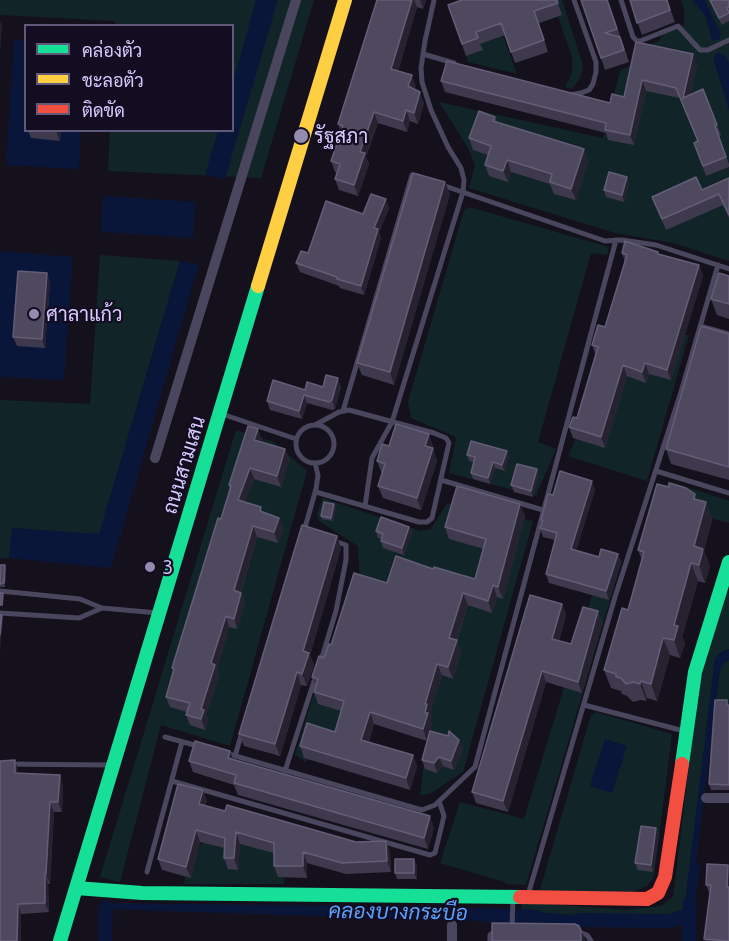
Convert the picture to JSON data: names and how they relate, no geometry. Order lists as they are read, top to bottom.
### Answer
{
  "streets": {
    "main road": ["ถนนสามเสน"]
  },
  "water": ["คลองบางกระบือ"],
  "places": ["รัฐสภา", "ศาลาแก้ว", "3"],
  "legend": ["คล่องตัว", "ชะลอตัว", "ติดขัด"]
}
